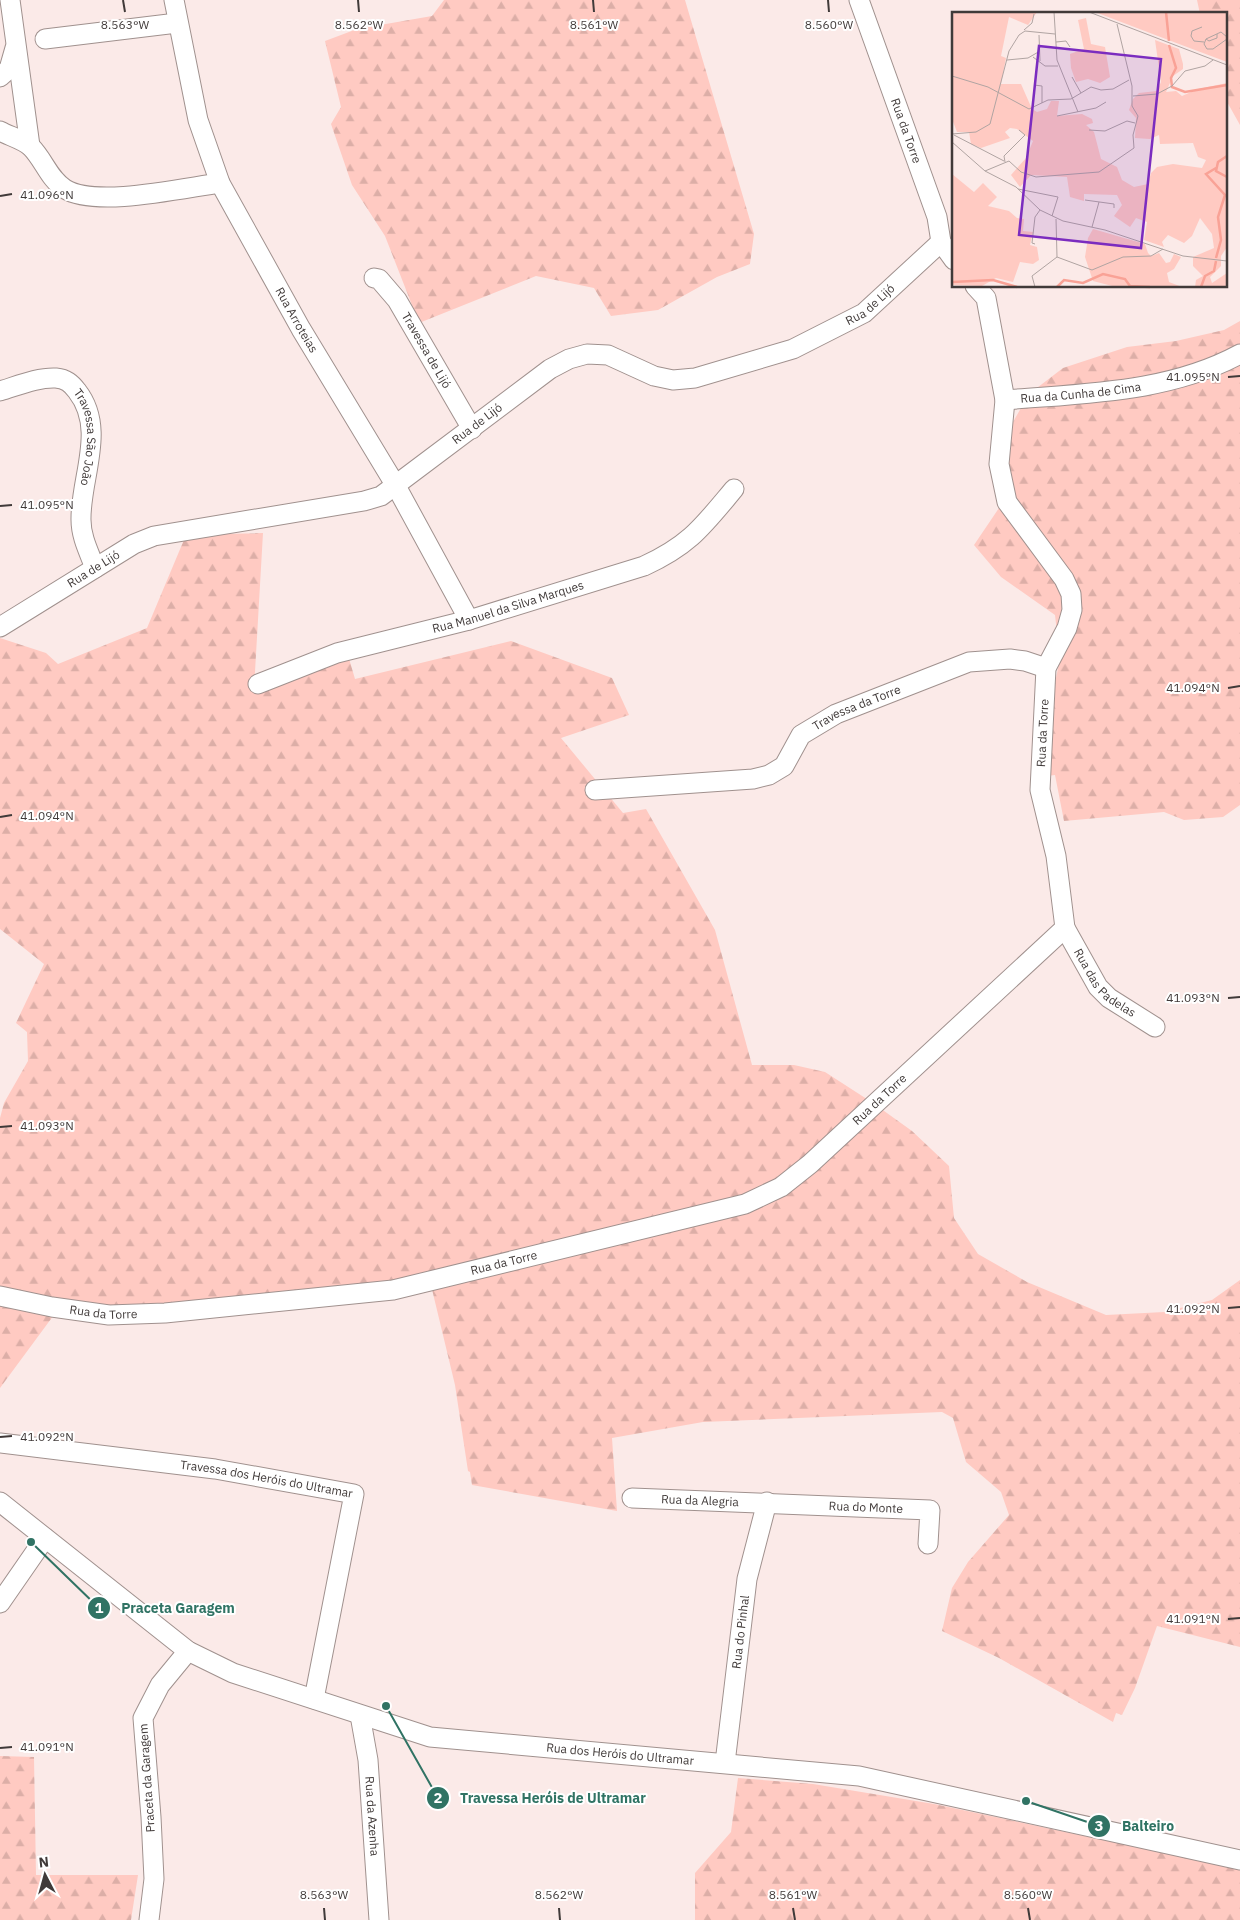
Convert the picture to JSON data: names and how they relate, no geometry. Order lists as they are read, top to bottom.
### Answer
{
  "streets": {
    "street": [
      "Rua da Torre",
      "Rua de Lijó",
      "Rua Arroteias",
      "Travessa de Lijó",
      "Rua da Cunha de Cima",
      "Travessa São João",
      "Rua Manuel da Silva Marques",
      "Travessa da Torre",
      "Rua das Padelas",
      "Travessa dos Heróis do Ultramar",
      "Rua da Alegria",
      "Rua do Monte",
      "Rua do Pinhal",
      "Rua dos Heróis do Ultramar",
      "Praceta da Garagem",
      "Rua da Azenha"
    ]
  },
  "crossings": [
    ["Rua da Torre", "Rua de Lijó"],
    ["Rua da Torre", "Rua da Cunha de Cima"],
    ["Rua da Torre", "Travessa da Torre"],
    ["Rua da Torre", "Rua das Padelas"],
    ["Rua de Lijó", "Rua Arroteias"],
    ["Rua de Lijó", "Travessa de Lijó"],
    ["Rua de Lijó", "Travessa São João"],
    ["Rua Arroteias", "Rua Manuel da Silva Marques"],
    ["Travessa dos Heróis do Ultramar", "Rua dos Heróis do Ultramar"],
    ["Rua da Alegria", "Rua do Monte"],
    ["Rua da Alegria", "Rua do Pinhal"],
    ["Rua do Monte", "Rua do Pinhal"],
    ["Rua do Pinhal", "Rua dos Heróis do Ultramar"],
    ["Rua dos Heróis do Ultramar", "Praceta da Garagem"],
    ["Rua dos Heróis do Ultramar", "Rua da Azenha"]
  ],
  "places": ["Praceta Garagem", "Travessa Heróis de Ultramar", "Balteiro"],
  "north": "top",
  "coordinates": [
    "8.563°W",
    "8.562°W",
    "8.561°W",
    "8.560°W",
    "41.096°N",
    "41.095°N",
    "41.094°N",
    "41.093°N",
    "41.092°N",
    "41.091°N"
  ]
}
